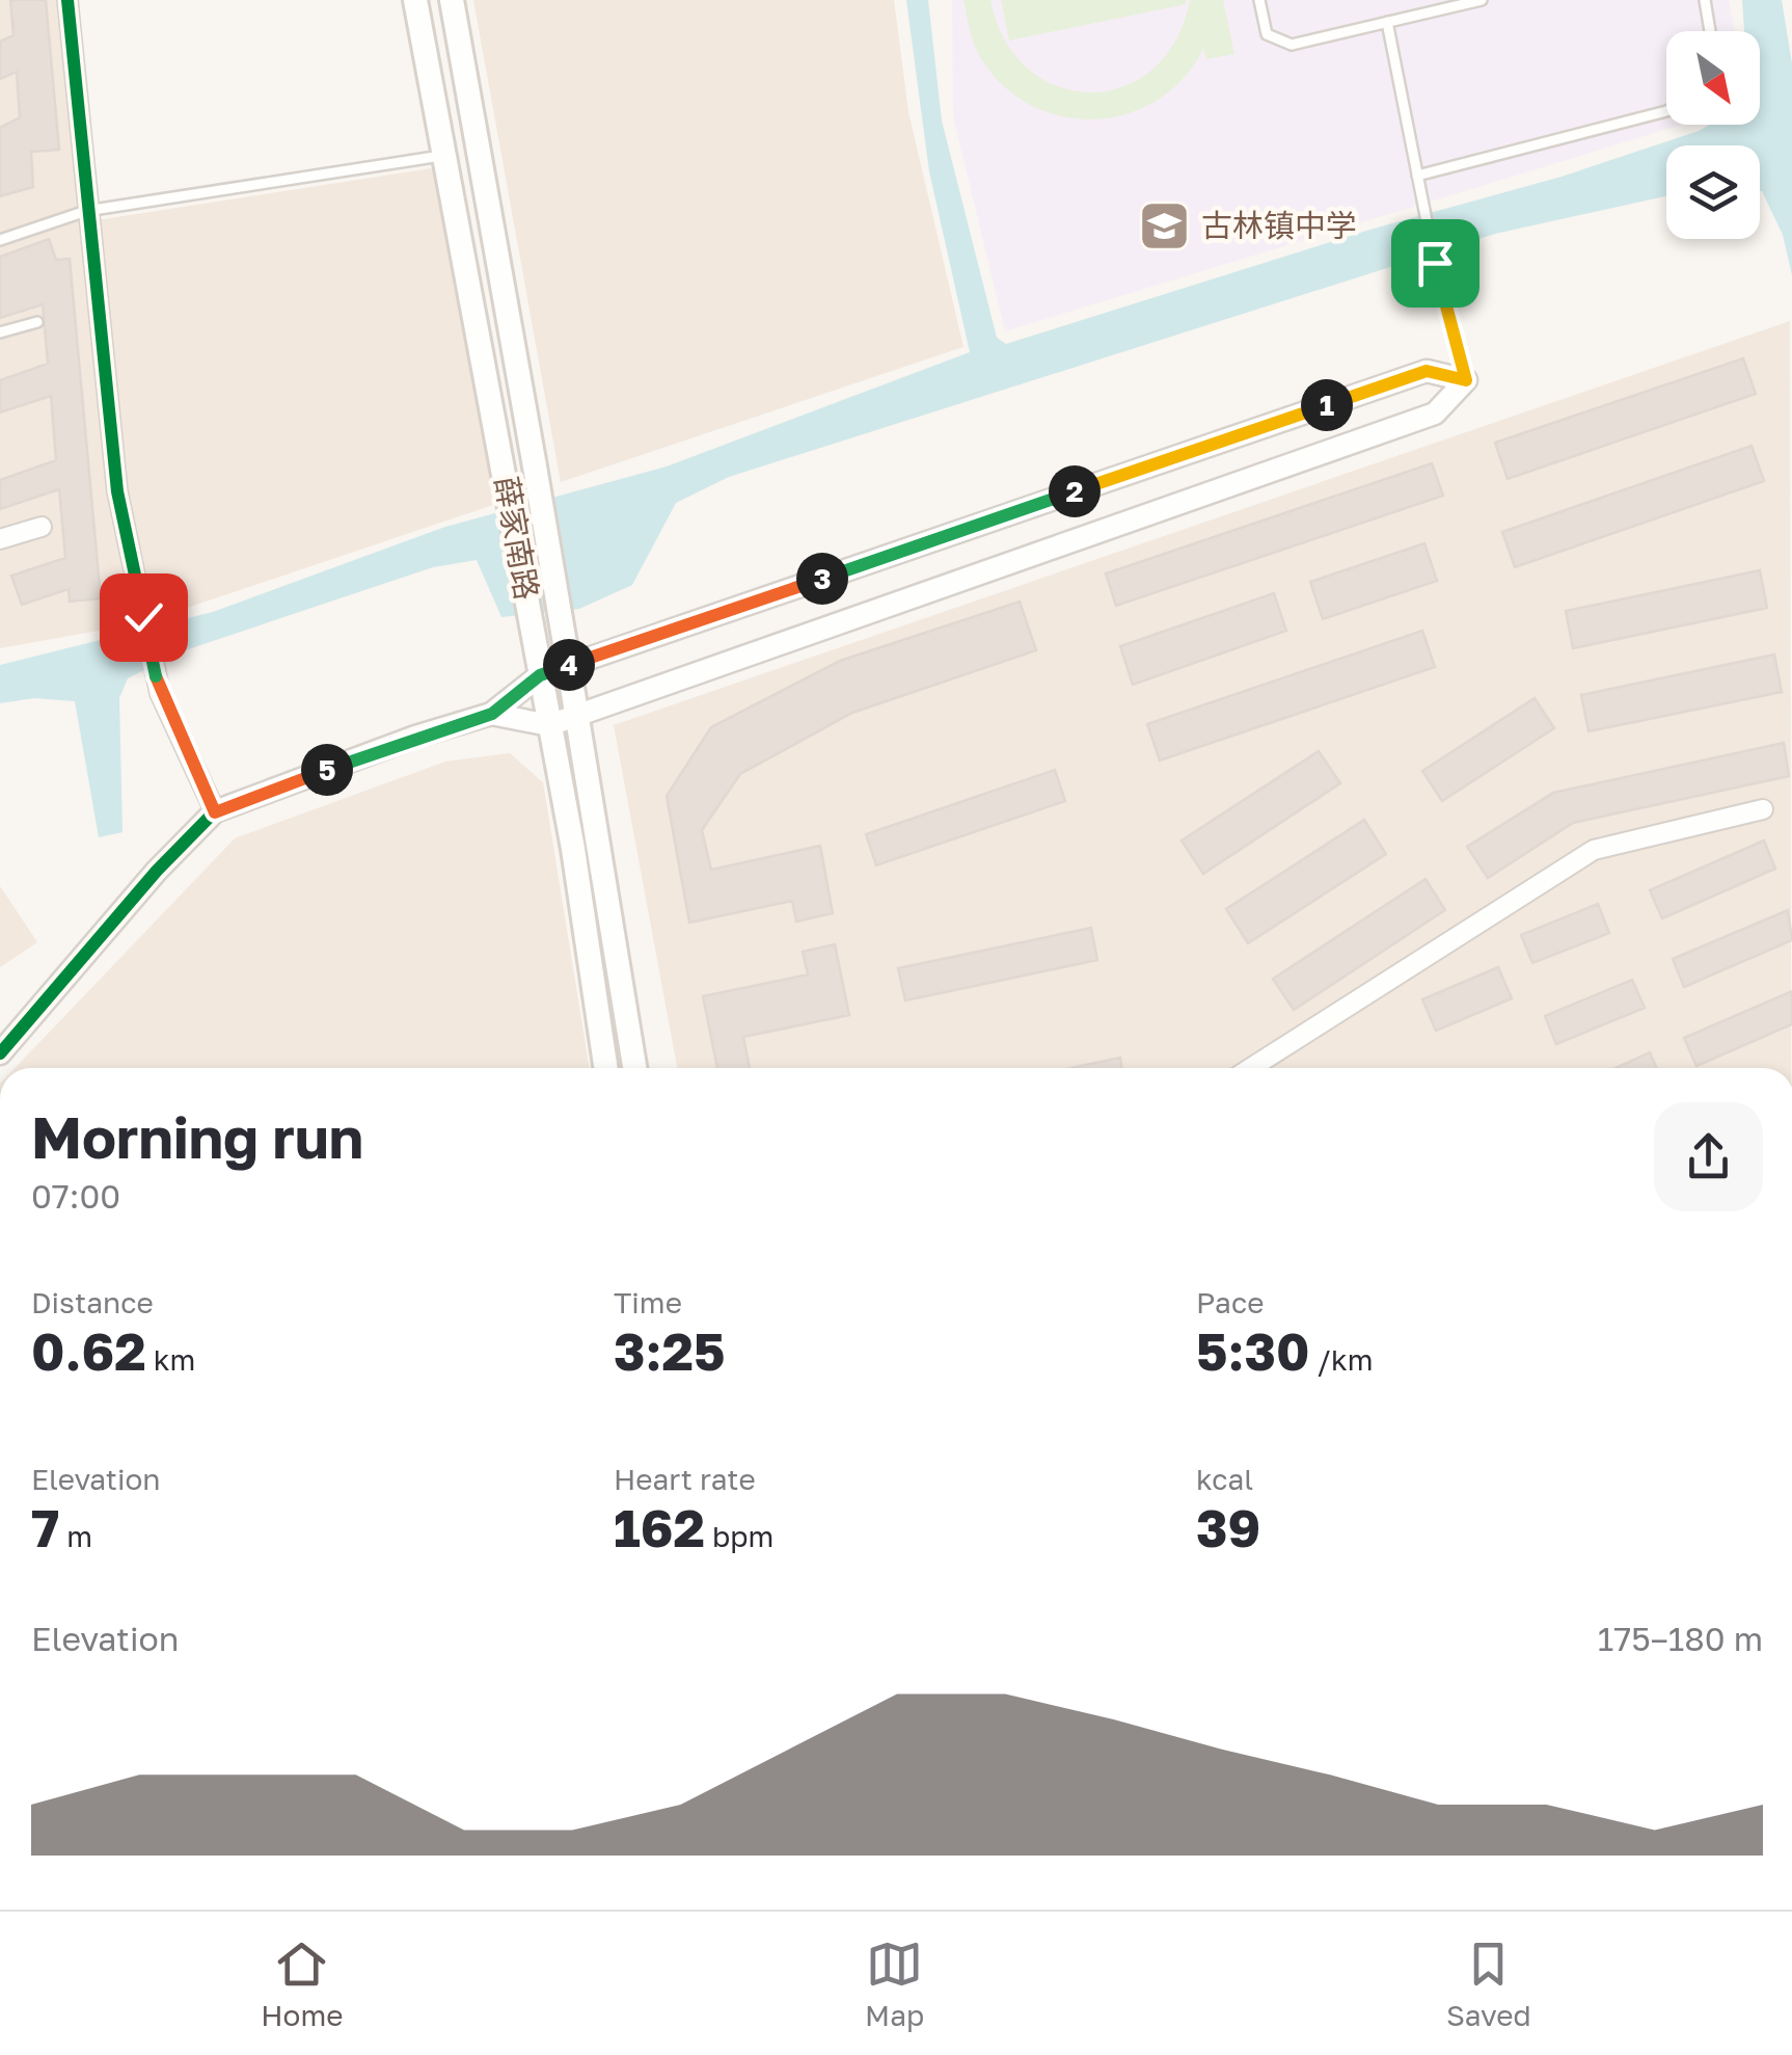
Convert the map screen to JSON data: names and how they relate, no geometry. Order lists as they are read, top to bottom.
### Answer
{
  "streets": {
    "main road": ["薛家南路"]
  },
  "places": {
    "school or university": ["古林镇中学"]
  },
  "north": "bottom right",
  "page": {
    "pins": [
      "1",
      "2",
      "3",
      "4",
      "5"
    ],
    "heading": ["Morning run", "07:00"],
    "stats": [
      ["Distance", "0.62 km"],
      ["Time", "3:25"],
      ["Pace", "5:30 /km"],
      ["Elevation", "7 m"],
      ["Heart rate", "162 bpm"],
      ["kcal", "39"]
    ],
    "chart": ["Elevation", "175–180 m"],
    "tabs": ["Home", "Map", "Saved"]
  }
}
